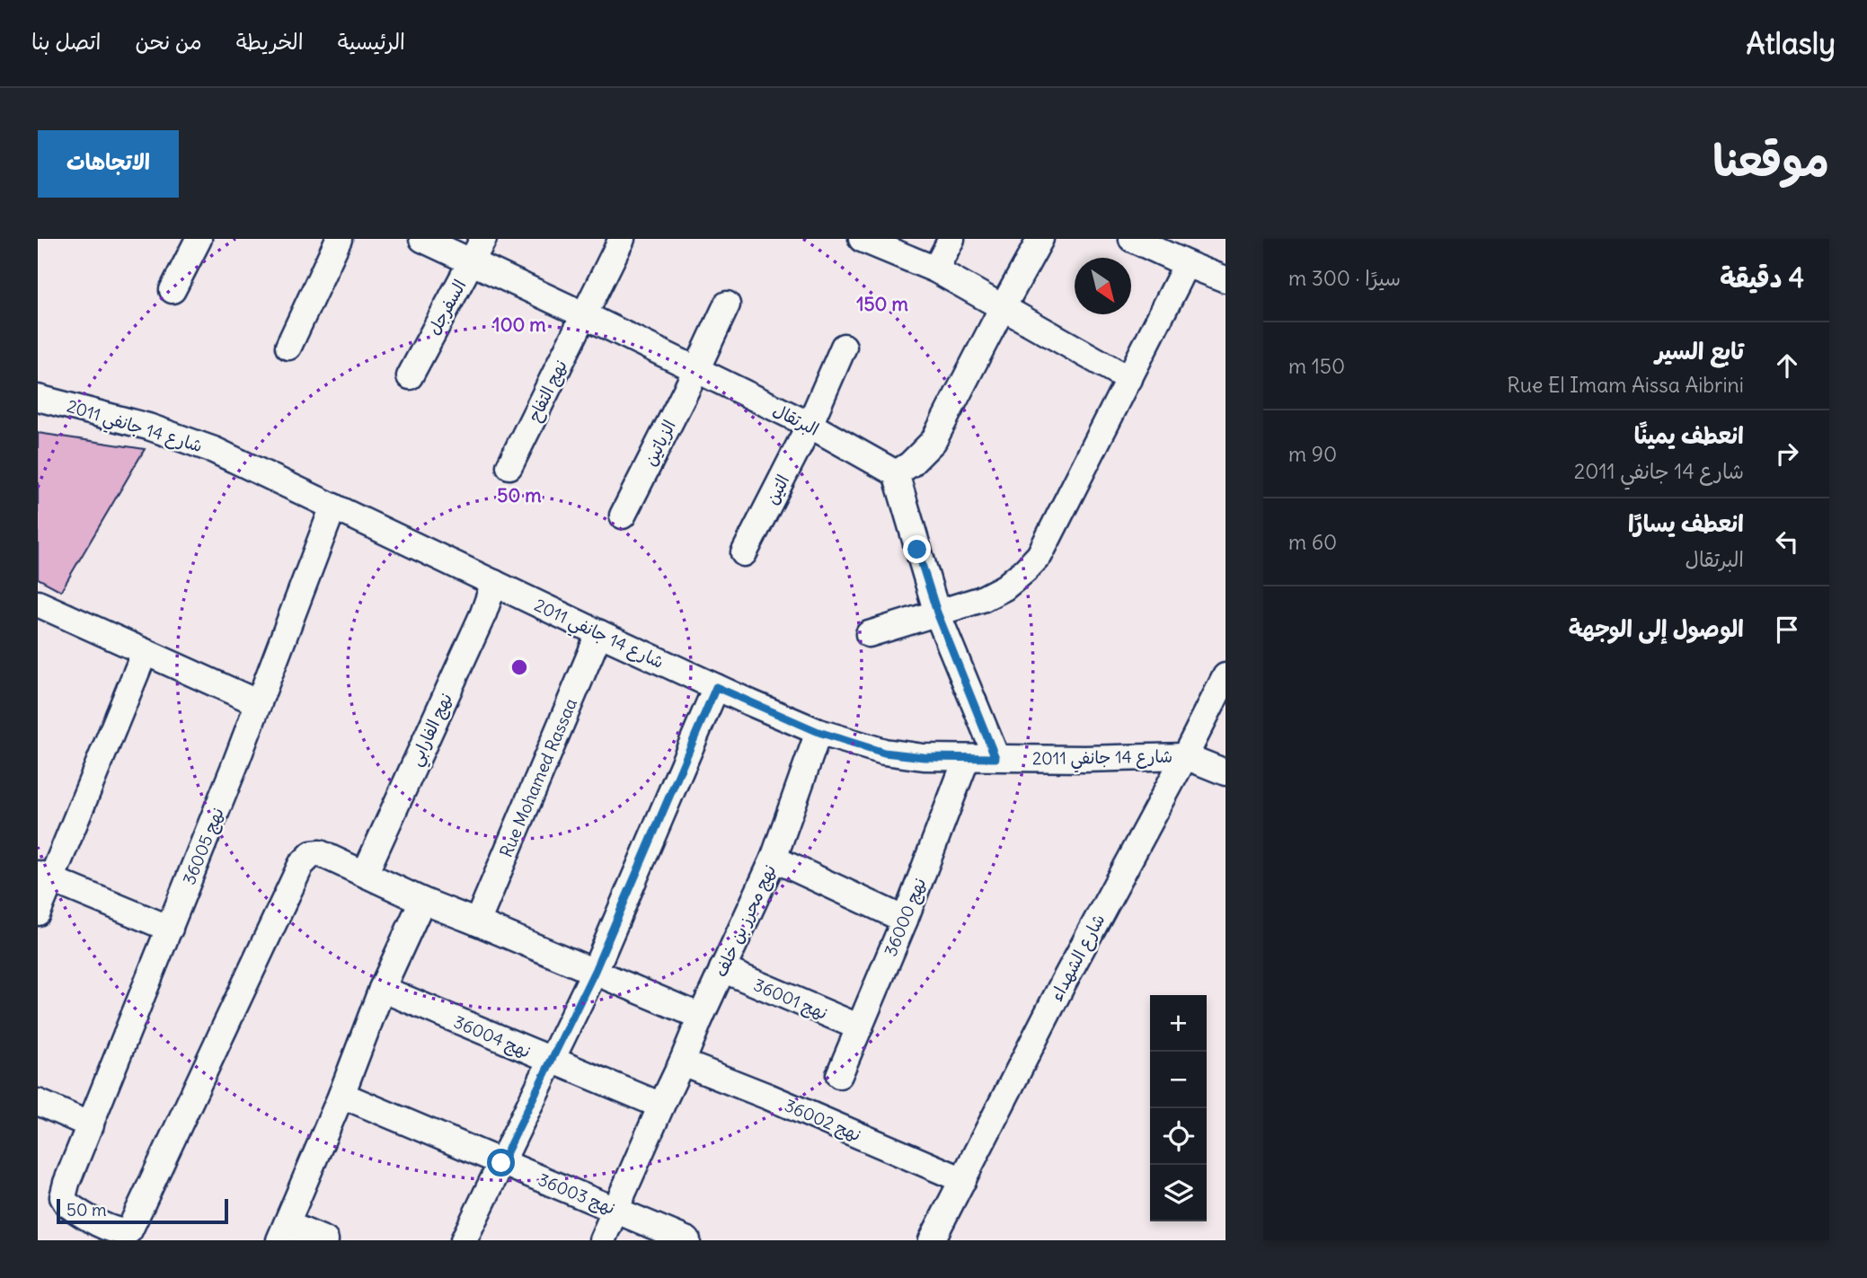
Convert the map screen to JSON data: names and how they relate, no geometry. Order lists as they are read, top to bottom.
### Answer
{
  "streets": {
    "street": [
      "السفرجل",
      "نهج التفاح",
      "البرتقال",
      "شارع 14 جانفي 2011",
      "الزياتين",
      "التين",
      "نهج الفارابي",
      "Rue Mohamed Rassaa",
      "نهج 36005",
      "نهج 36000",
      "نهج محرز بن خلف",
      "شارع الشهداء",
      "نهج 36001",
      "نهج 36004",
      "نهج 36002",
      "نهج 36003"
    ]
  },
  "crossings": [
    ["السفرجل", "البرتقال"],
    ["نهج التفاح", "البرتقال"],
    ["البرتقال", "الزياتين"],
    ["البرتقال", "التين"],
    ["شارع 14 جانفي 2011", "نهج الفارابي"],
    ["شارع 14 جانفي 2011", "Rue Mohamed Rassaa"],
    ["شارع 14 جانفي 2011", "نهج 36005"],
    ["شارع 14 جانفي 2011", "نهج 36000"],
    ["شارع 14 جانفي 2011", "نهج محرز بن خلف"],
    ["شارع 14 جانفي 2011", "شارع الشهداء"],
    ["نهج الفارابي", "نهج 36005"],
    ["نهج 36000", "نهج 36001"],
    ["نهج محرز بن خلف", "نهج 36001"],
    ["نهج محرز بن خلف", "نهج 36004"],
    ["نهج محرز بن خلف", "نهج 36002"],
    ["نهج محرز بن خلف", "نهج 36003"],
    ["شارع الشهداء", "نهج 36002"]
  ],
  "scale_bar": "50 m",
  "north": "bottom right",
  "page": {
    "header": "Atlasly",
    "nav": [
      "الرئيسية",
      "الخريطة",
      "من نحن",
      "اتصل بنا"
    ],
    "title": "موقعنا",
    "buttons": "الاتجاهات",
    "heading": ["4 دقيقة", "سيرًا · 300 m"],
    "list": [
      ["تابع السير", "Rue El Imam Aissa Aibrini", "150 m"],
      ["انعطف يمينًا", "شارع 14 جانفي 2011", "90 m"],
      ["انعطف يسارًا", "البرتقال", "60 m"],
      "الوصول إلى الوجهة"
    ],
    "map_buttons": ["+", "−"],
    "scale": "50 m"
  },
  "rings": ["150 m", "100 m", "50 m"]
}
